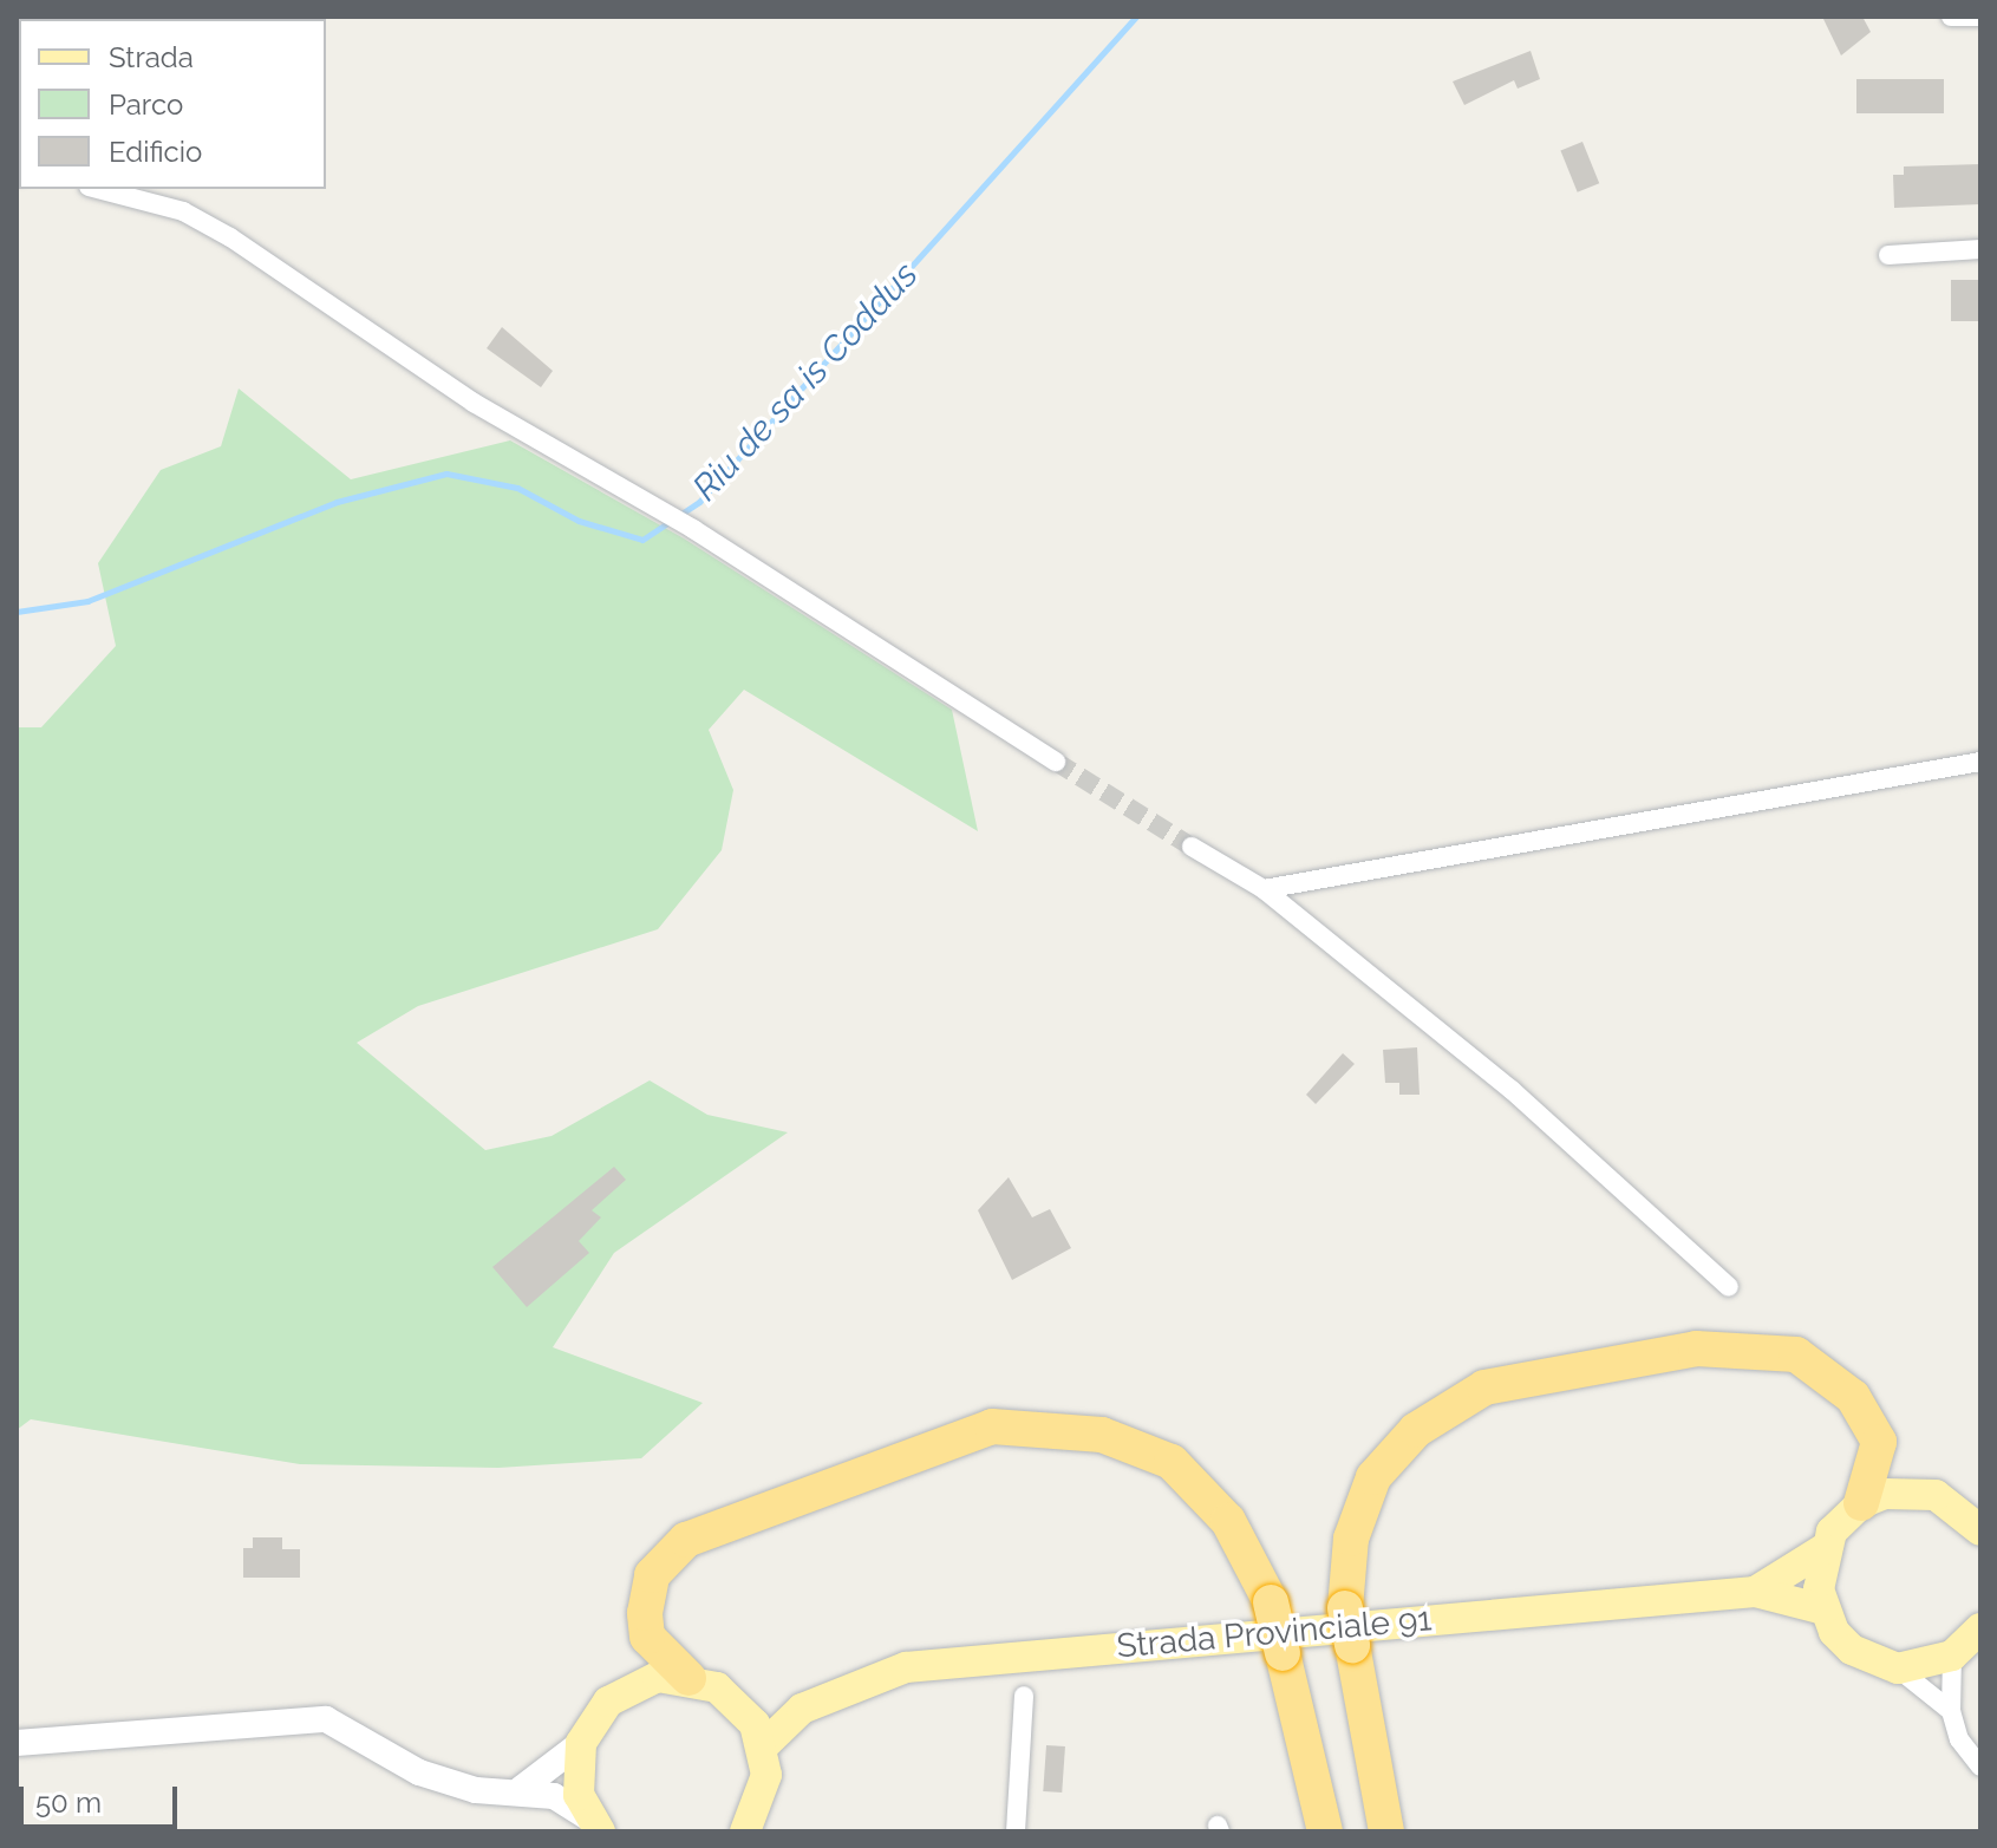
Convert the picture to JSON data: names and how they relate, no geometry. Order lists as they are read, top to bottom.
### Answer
{
  "streets": {
    "main road": ["Strada Provinciale 91"]
  },
  "water": ["Riu de sa is Coddus"],
  "legend": ["Strada", "Parco", "Edificio"],
  "scale_bar": "50 m"
}
